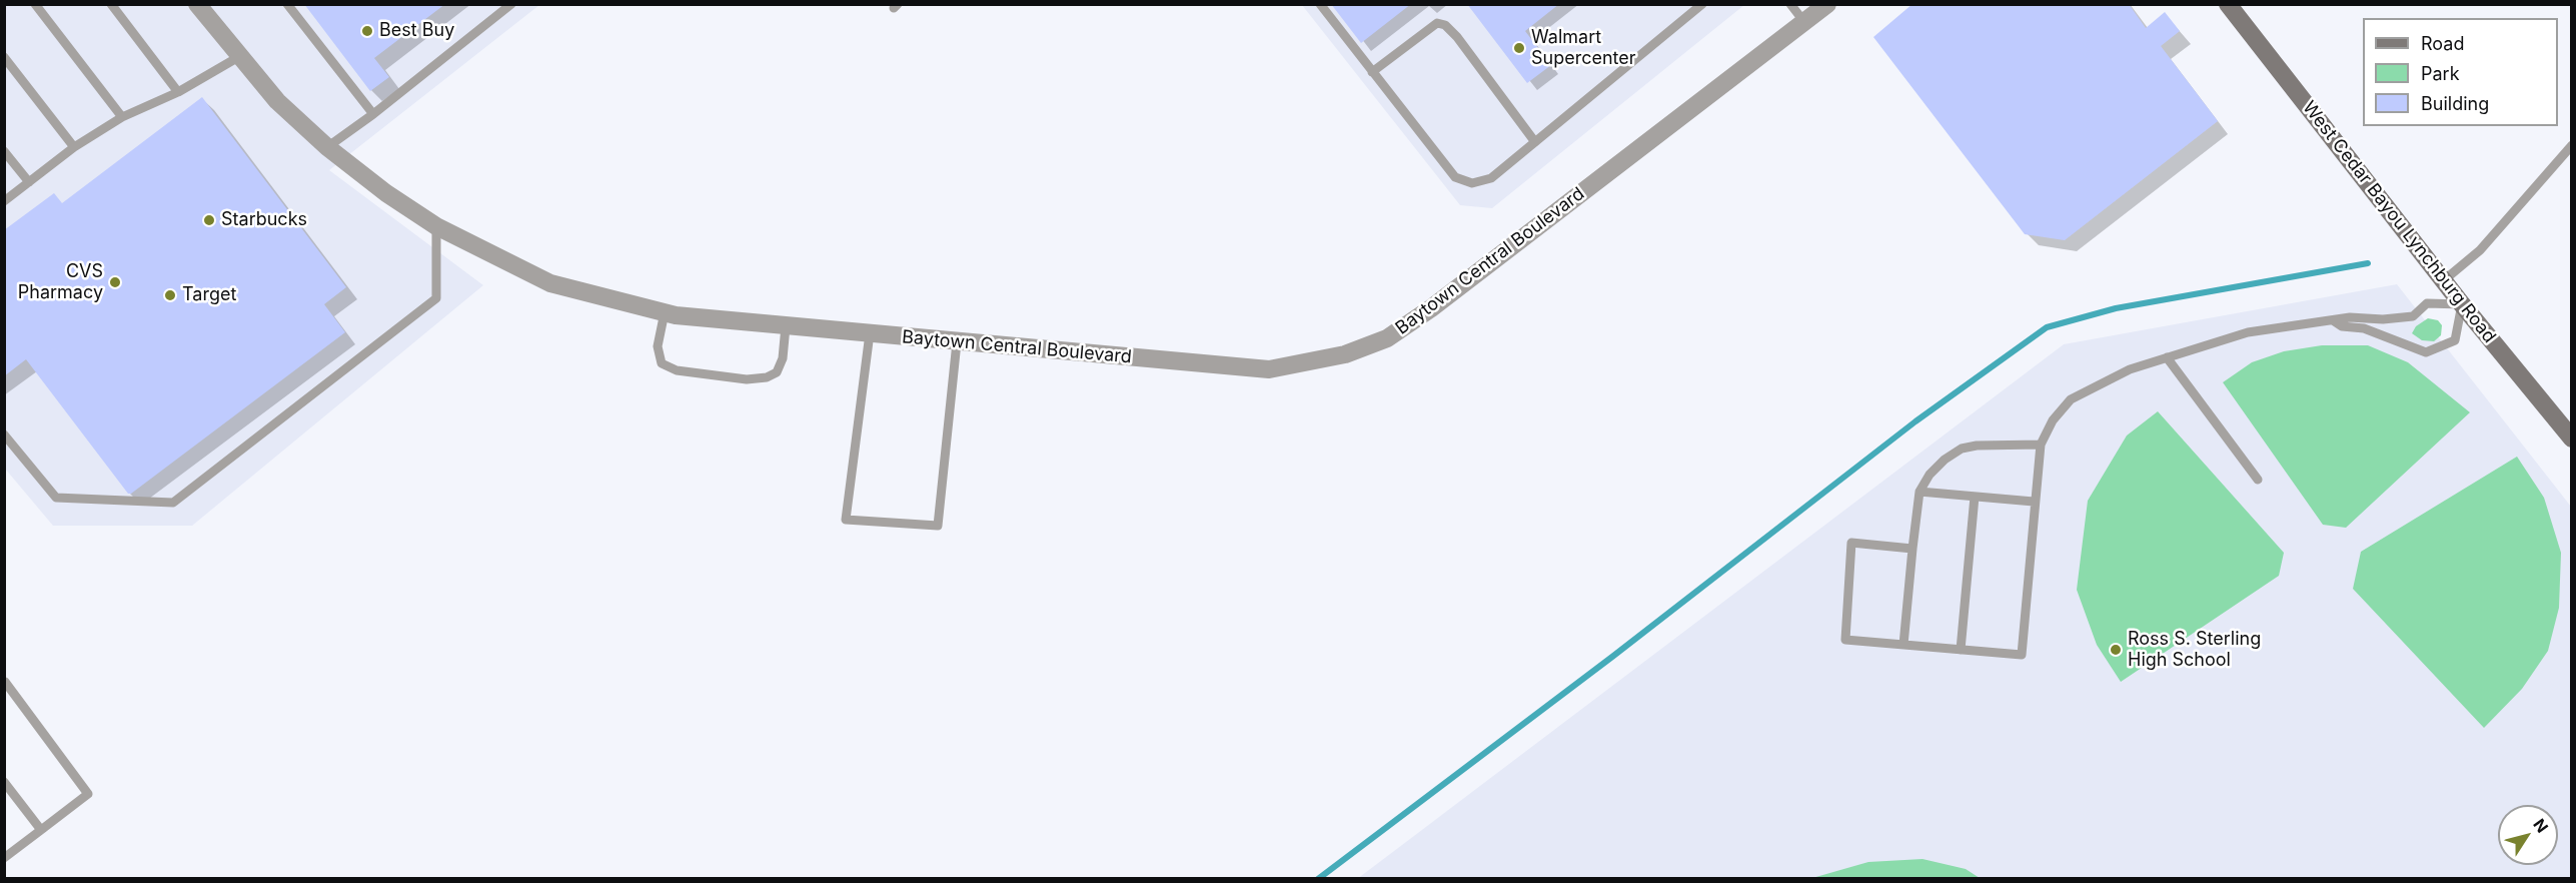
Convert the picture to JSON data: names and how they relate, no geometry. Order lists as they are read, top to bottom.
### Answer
{
  "streets": {
    "main road": ["West Cedar Bayou Lynchburg Road"],
    "street": ["Baytown Central Boulevard"]
  },
  "places": [
    "Best Buy",
    "Walmart Supercenter",
    "Starbucks",
    "CVS Pharmacy",
    "Target",
    "Ross S. Sterling High School"
  ],
  "legend": ["Road", "Park", "Building"],
  "north": "top right"
}
